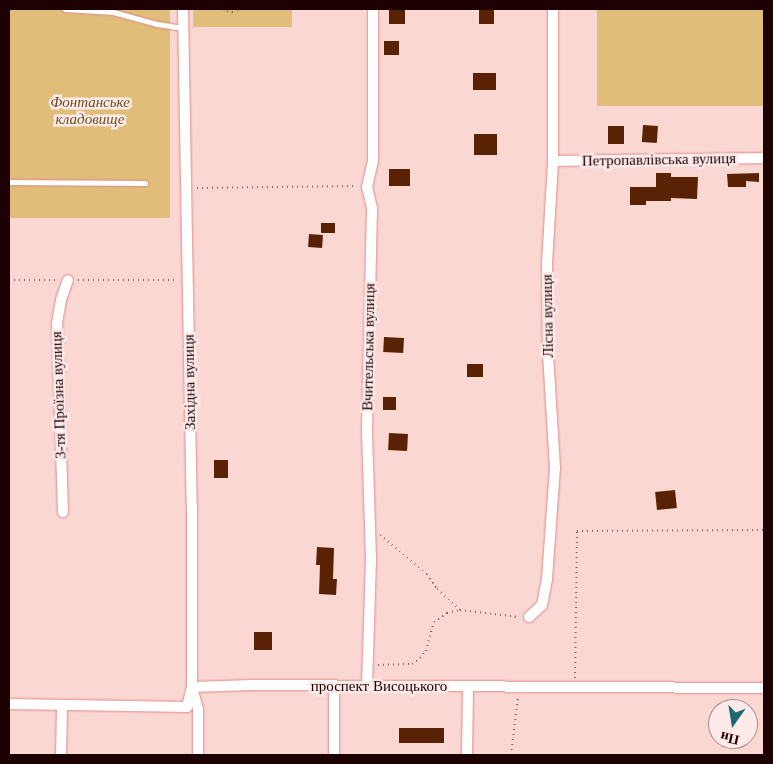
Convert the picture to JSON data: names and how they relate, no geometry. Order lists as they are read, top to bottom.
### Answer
{
  "streets": {
    "street": [
      "Петропавлівська вулиця",
      "Лісна вулиця",
      "Вчительська вулиця",
      "Західна вулиця",
      "3-тя Проїзна вулиця",
      "проспект Висоцького"
    ]
  },
  "crossings": [
    ["Петропавлівська вулиця", "Лісна вулиця"],
    ["Вчительська вулиця", "проспект Висоцького"],
    ["Західна вулиця", "проспект Висоцького"]
  ],
  "parks": ["Фонтанське кладовище"],
  "north": "bottom"
}
